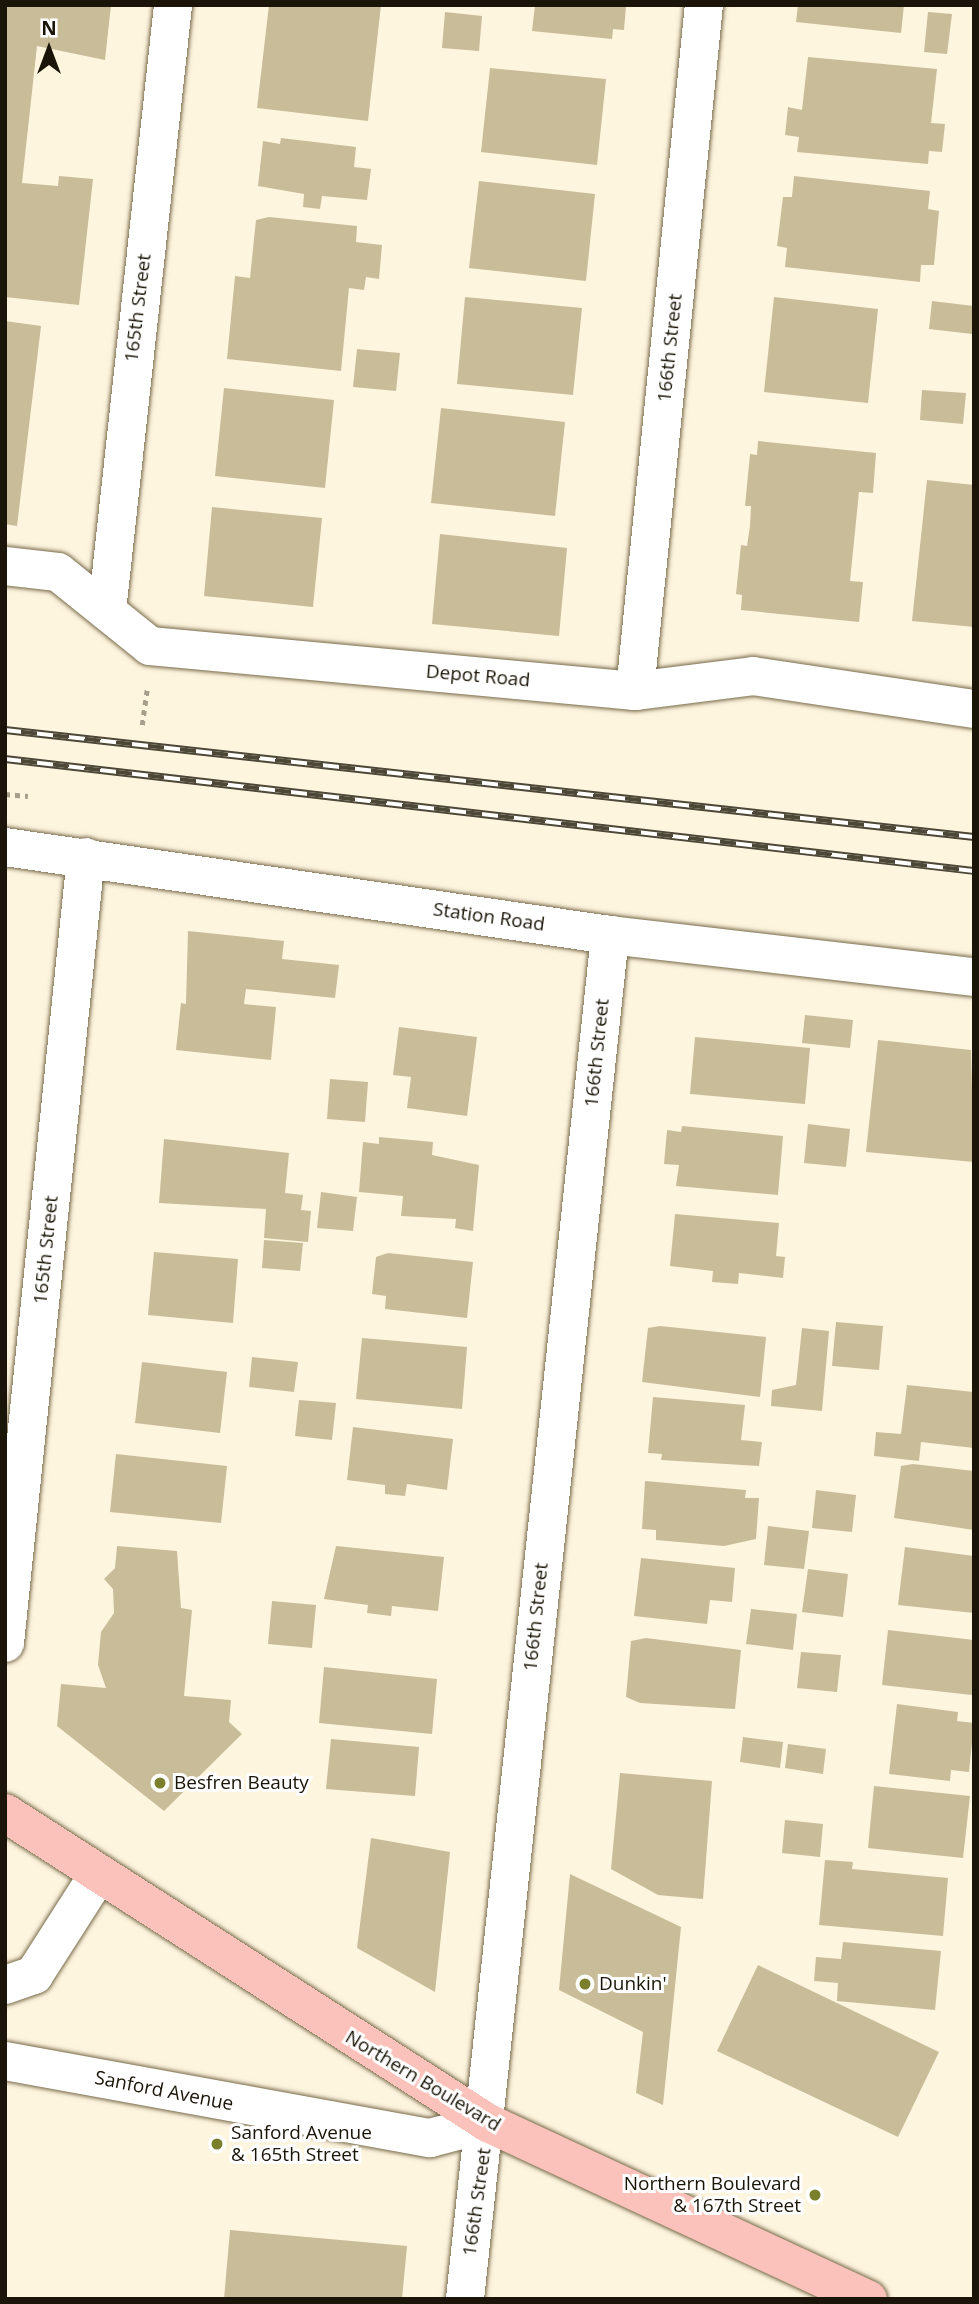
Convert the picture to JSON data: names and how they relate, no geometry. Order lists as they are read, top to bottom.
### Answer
{
  "streets": {
    "main road": ["Northern Boulevard"],
    "street": [
      "165th Street",
      "166th Street",
      "Depot Road",
      "Station Road",
      "Sanford Avenue"
    ]
  },
  "crossings": [
    ["165th Street", "Depot Road"],
    ["165th Street", "Station Road"],
    ["166th Street", "Depot Road"],
    ["166th Street", "Station Road"],
    ["166th Street", "Northern Boulevard"],
    ["166th Street", "Sanford Avenue"],
    ["Northern Boulevard", "Sanford Avenue"]
  ],
  "places": [
    "Besfren Beauty",
    "Dunkin'",
    "Sanford Avenue & 165th Street",
    "Northern Boulevard & 167th Street"
  ],
  "north": "top"
}
